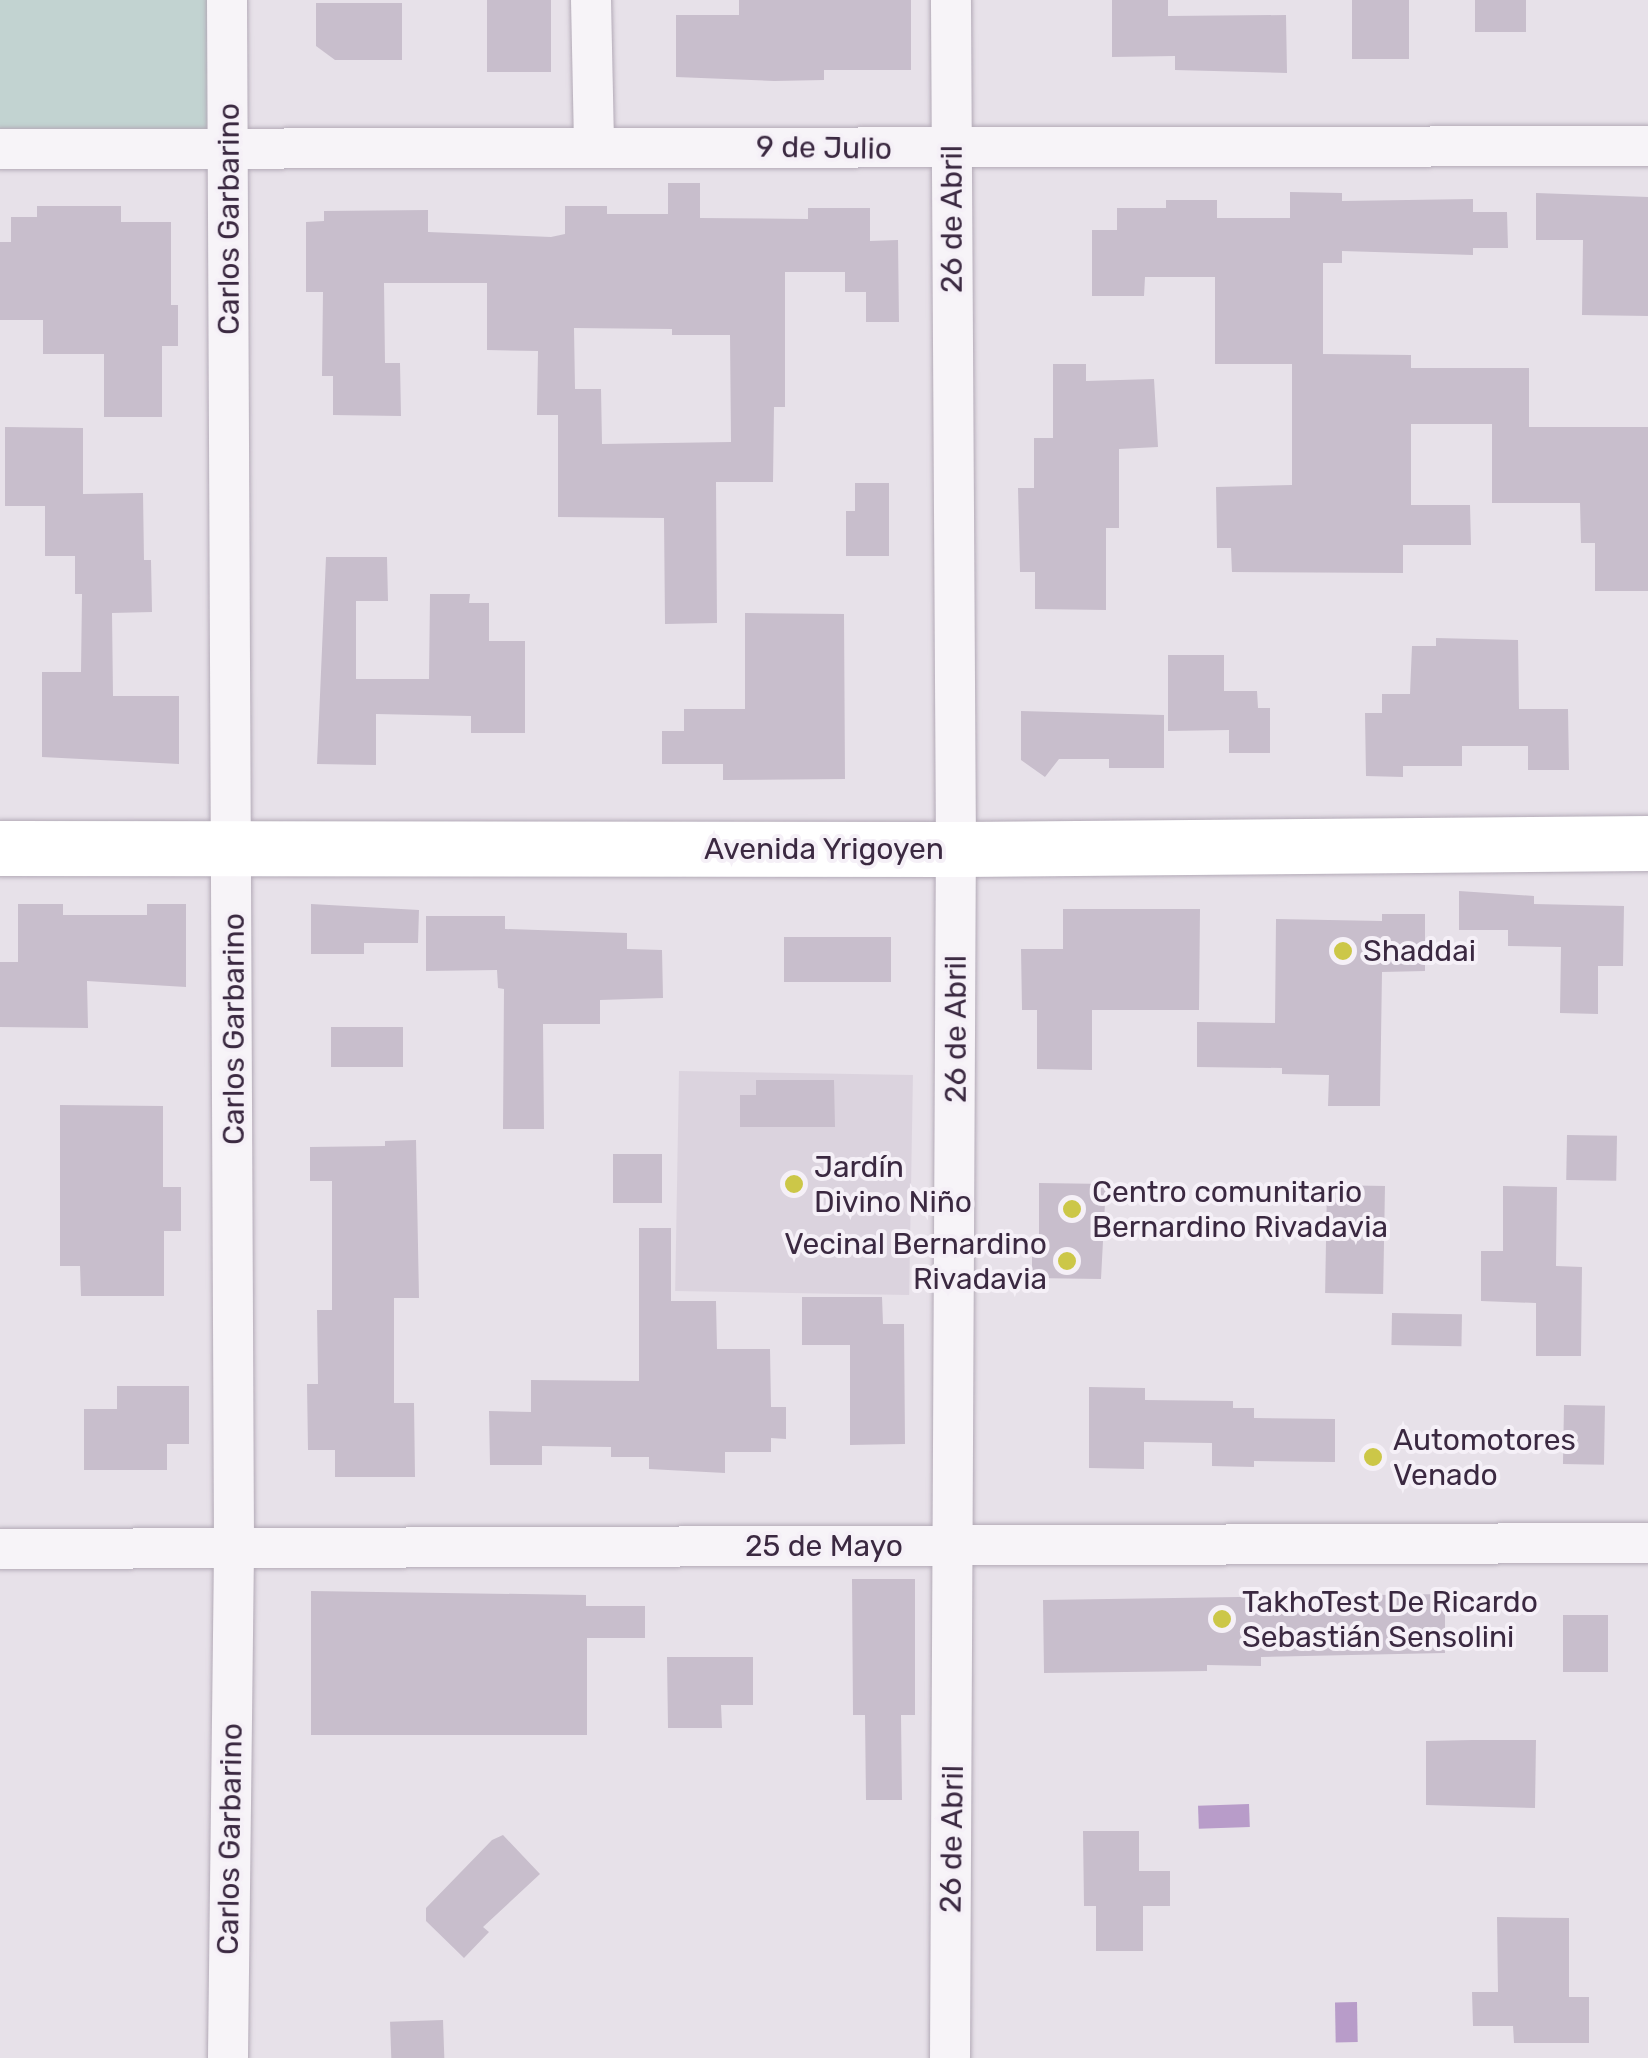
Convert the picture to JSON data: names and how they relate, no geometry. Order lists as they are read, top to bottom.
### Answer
{
  "streets": {
    "main road": ["Avenida Yrigoyen"],
    "street": [
      "9 de Julio",
      "Carlos Garbarino",
      "26 de Abril",
      "25 de Mayo"
    ]
  },
  "crossings": [
    ["9 de Julio", "Carlos Garbarino"],
    ["9 de Julio", "26 de Abril"],
    ["Carlos Garbarino", "Avenida Yrigoyen"],
    ["Carlos Garbarino", "25 de Mayo"],
    ["26 de Abril", "Avenida Yrigoyen"],
    ["26 de Abril", "25 de Mayo"]
  ],
  "places": [
    "Shaddai",
    "Jardín Divino Niño",
    "Centro comunitario Bernardino Rivadavia",
    "Vecinal Bernardino Rivadavia",
    "Automotores Venado",
    "TakhoTest De Ricardo Sebastián Sensolini"
  ]
}
